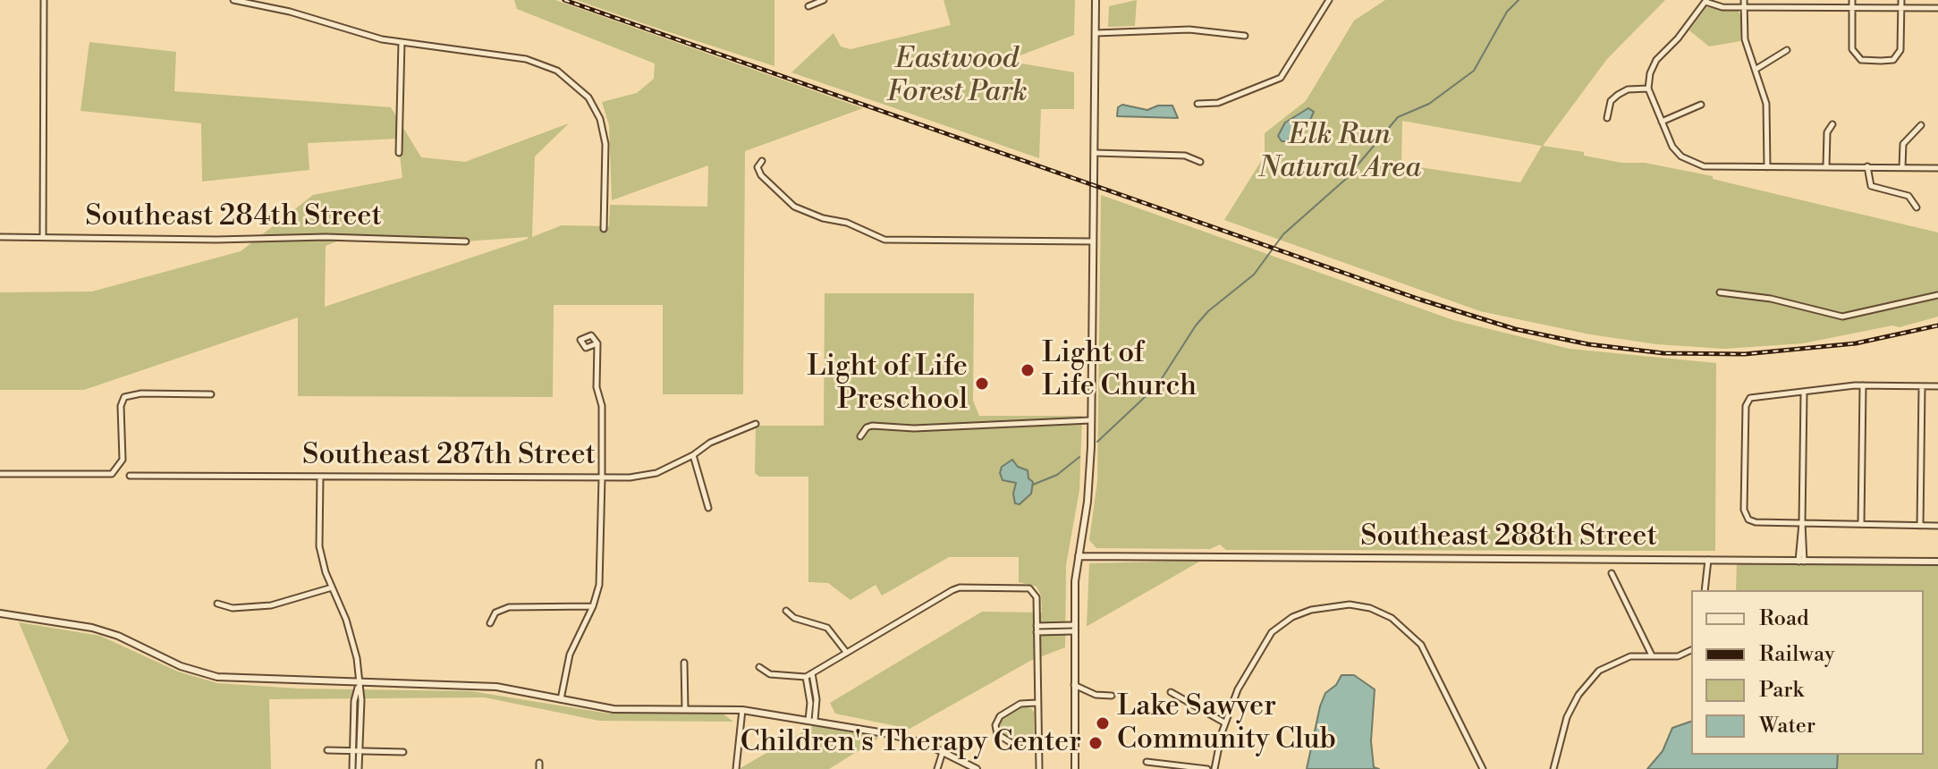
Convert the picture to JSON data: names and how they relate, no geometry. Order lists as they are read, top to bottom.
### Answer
{
  "streets": {
    "street": ["Southeast 284th Street", "Southeast 287th Street", "Southeast 288th Street"]
  },
  "parks": ["Eastwood Forest Park", "Elk Run Natural Area"],
  "places": [
    "Light of Life Church",
    "Light of Life Preschool",
    "Lake Sawyer Community Club",
    "Children's Therapy Center"
  ],
  "legend": [
    "Road",
    "Railway",
    "Park",
    "Water"
  ]
}
